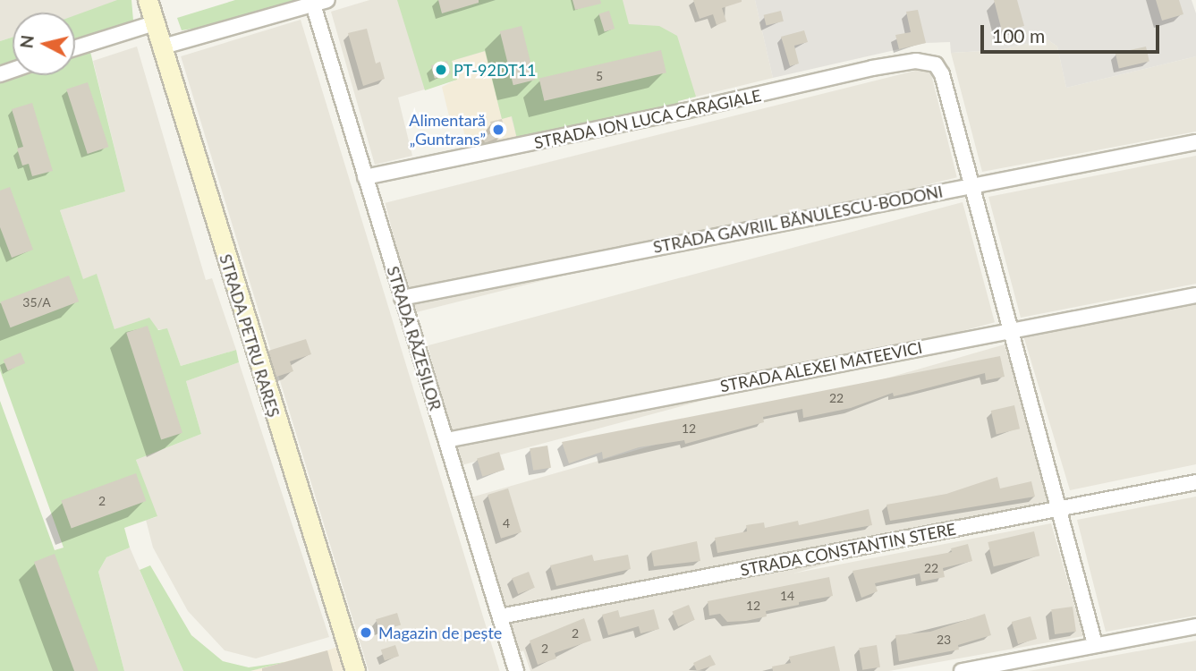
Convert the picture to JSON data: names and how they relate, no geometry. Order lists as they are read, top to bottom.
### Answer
{
  "streets": {
    "main road": ["STRADA PETRU RAREȘ"],
    "street": [
      "STRADA ION LUCA CARAGIALE",
      "STRADA GAVRIIL BĂNULESCU-BODONI",
      "STRADA RĂZEŞILOR",
      "STRADA ALEXEI MATEEVICI",
      "STRADA CONSTANTIN STERE"
    ]
  },
  "crossings": [
    ["STRADA ION LUCA CARAGIALE", "STRADA GAVRIIL BĂNULESCU-BODONI"],
    ["STRADA ION LUCA CARAGIALE", "STRADA RĂZEŞILOR"],
    ["STRADA GAVRIIL BĂNULESCU-BODONI", "STRADA RĂZEŞILOR"],
    ["STRADA RĂZEŞILOR", "STRADA ALEXEI MATEEVICI"],
    ["STRADA RĂZEŞILOR", "STRADA CONSTANTIN STERE"]
  ],
  "places": ["PT-92DT11", "Alimentară „Guntrans”", "Magazin de pește"],
  "house_numbers": [
    "5",
    "35/A",
    "22",
    "12",
    "2",
    "4",
    "22",
    "14",
    "12",
    "2",
    "23",
    "2"
  ],
  "scale_bar": "100 m",
  "north": "left"
}
